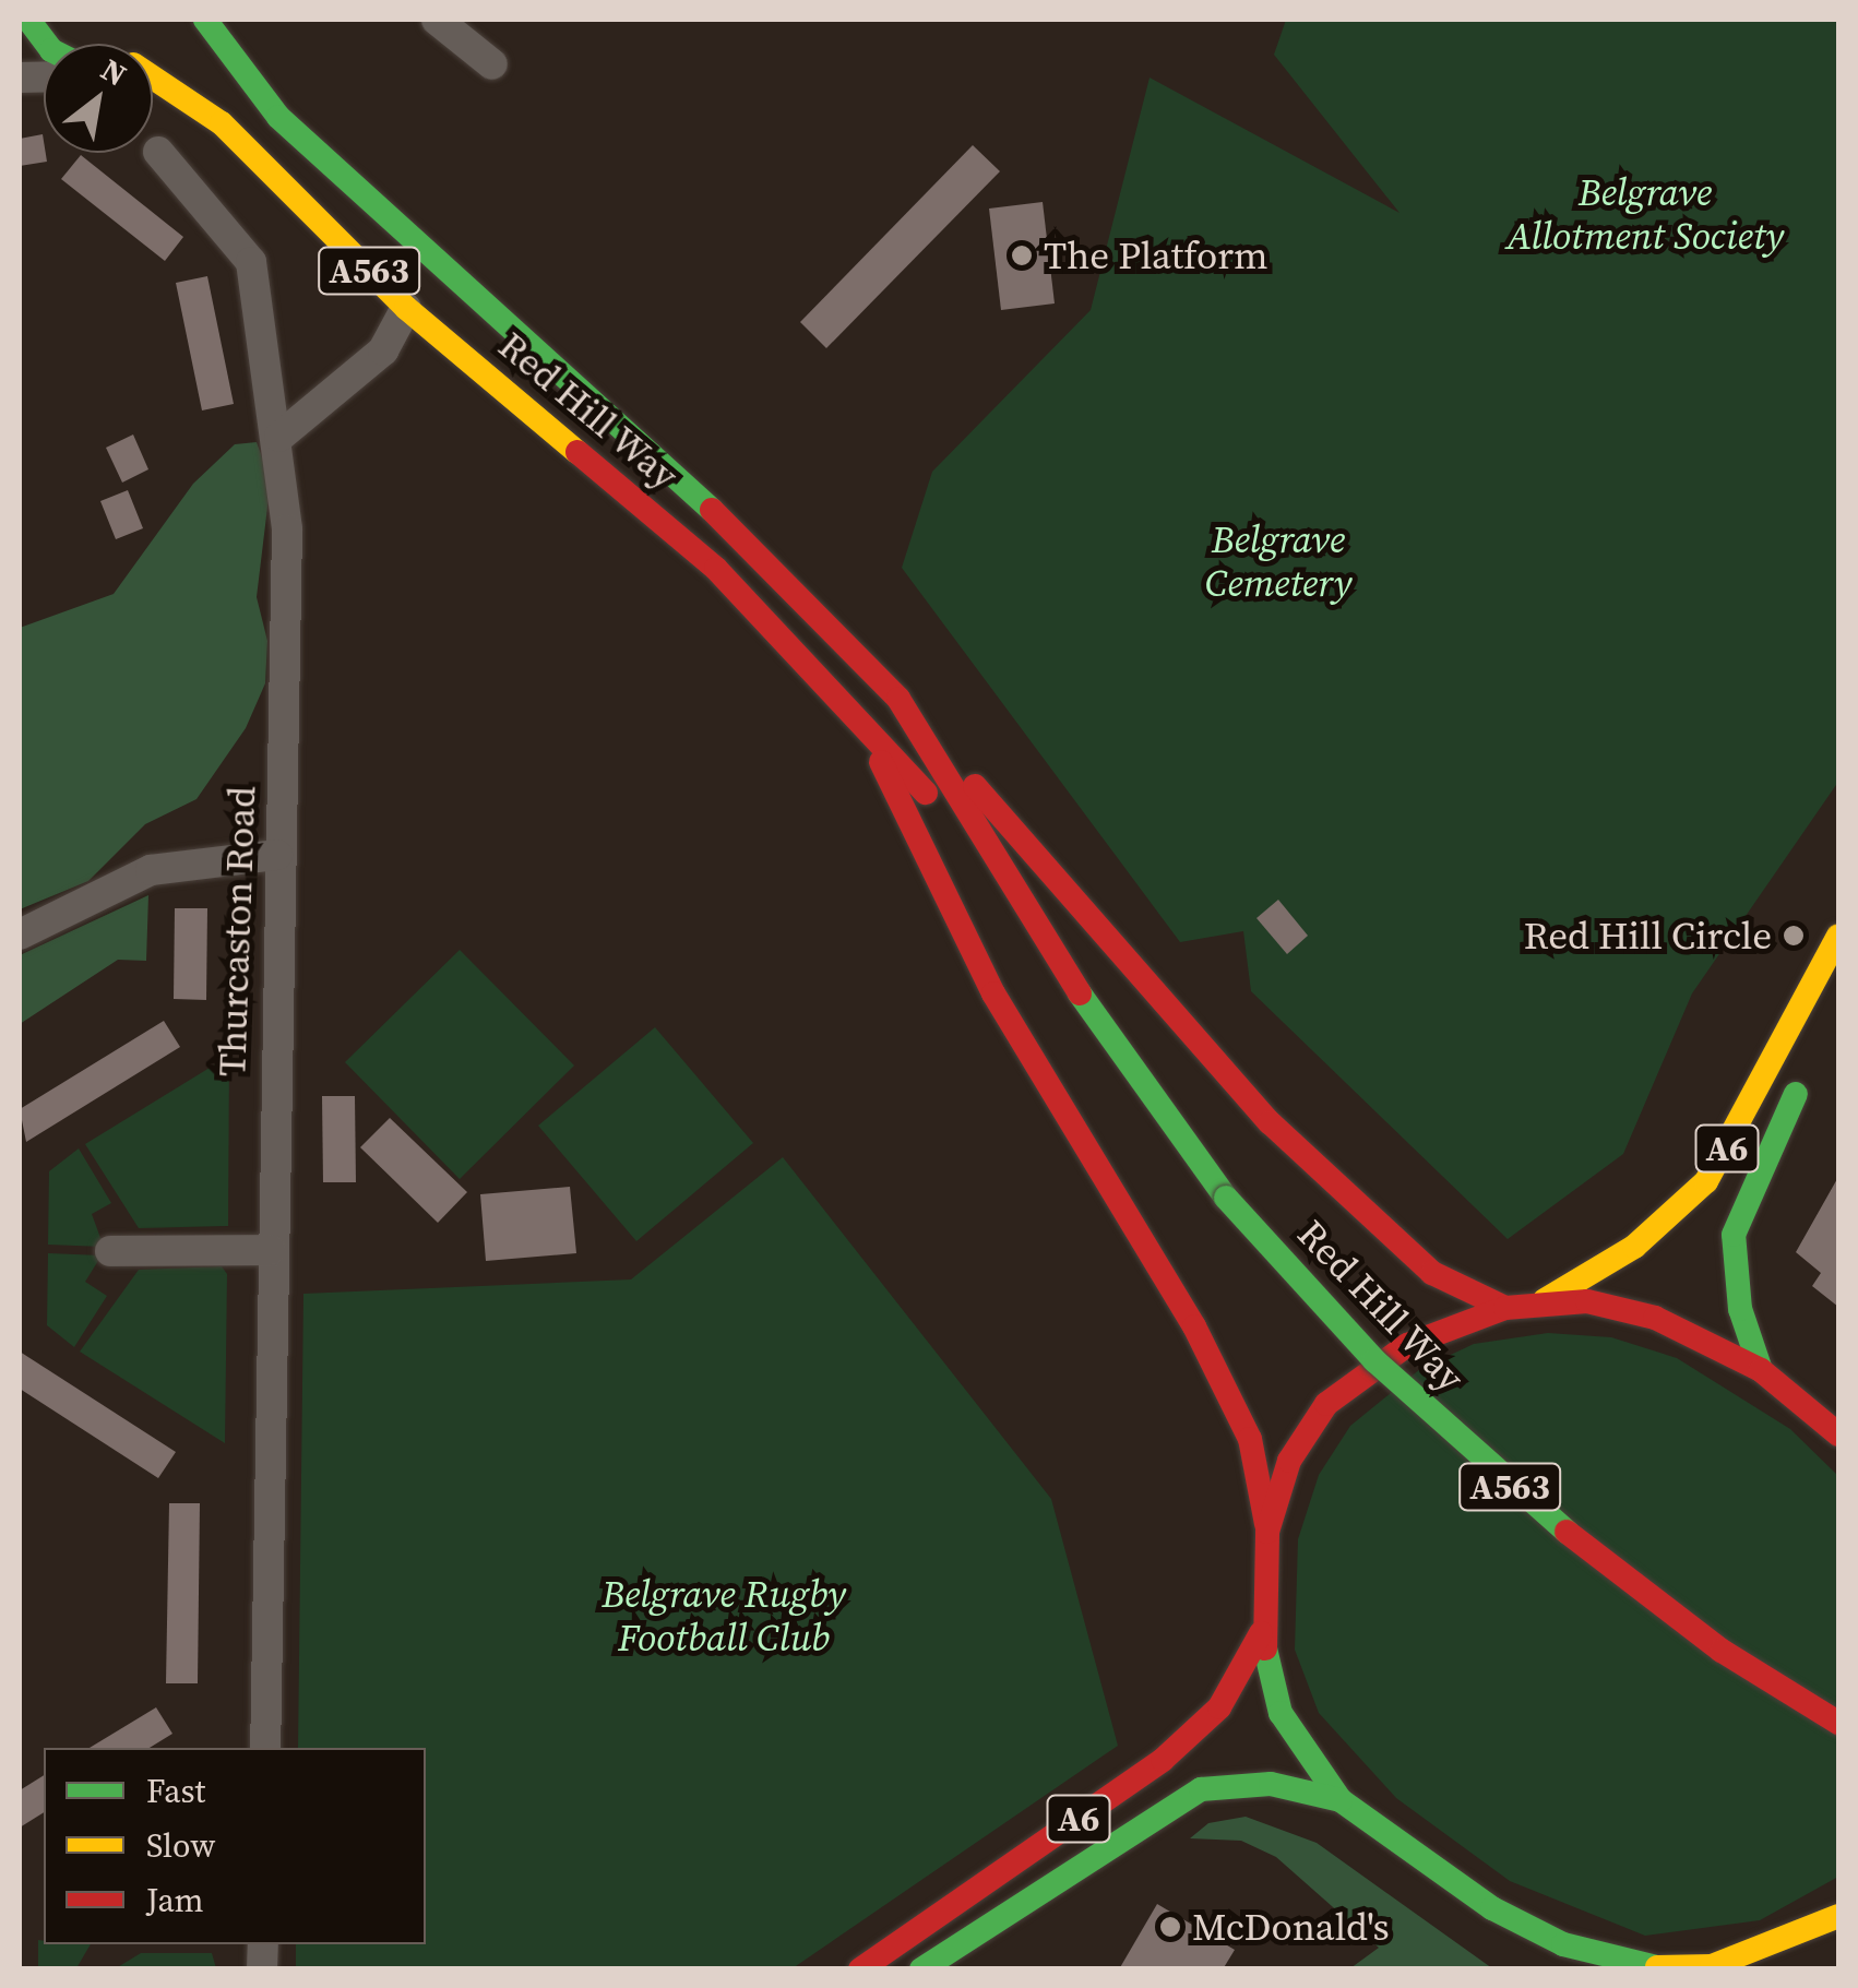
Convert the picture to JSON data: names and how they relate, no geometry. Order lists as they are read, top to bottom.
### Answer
{
  "streets": {
    "main road": ["A563", "Red Hill Way", "A6"],
    "street": ["Thurcaston Road"]
  },
  "parks": ["Belgrave Allotment Society", "Belgrave Cemetery", "Belgrave Rugby Football Club"],
  "places": ["The Platform", "Red Hill Circle", "McDonald's"],
  "legend": ["Fast", "Slow", "Jam"],
  "north": "top right"
}
